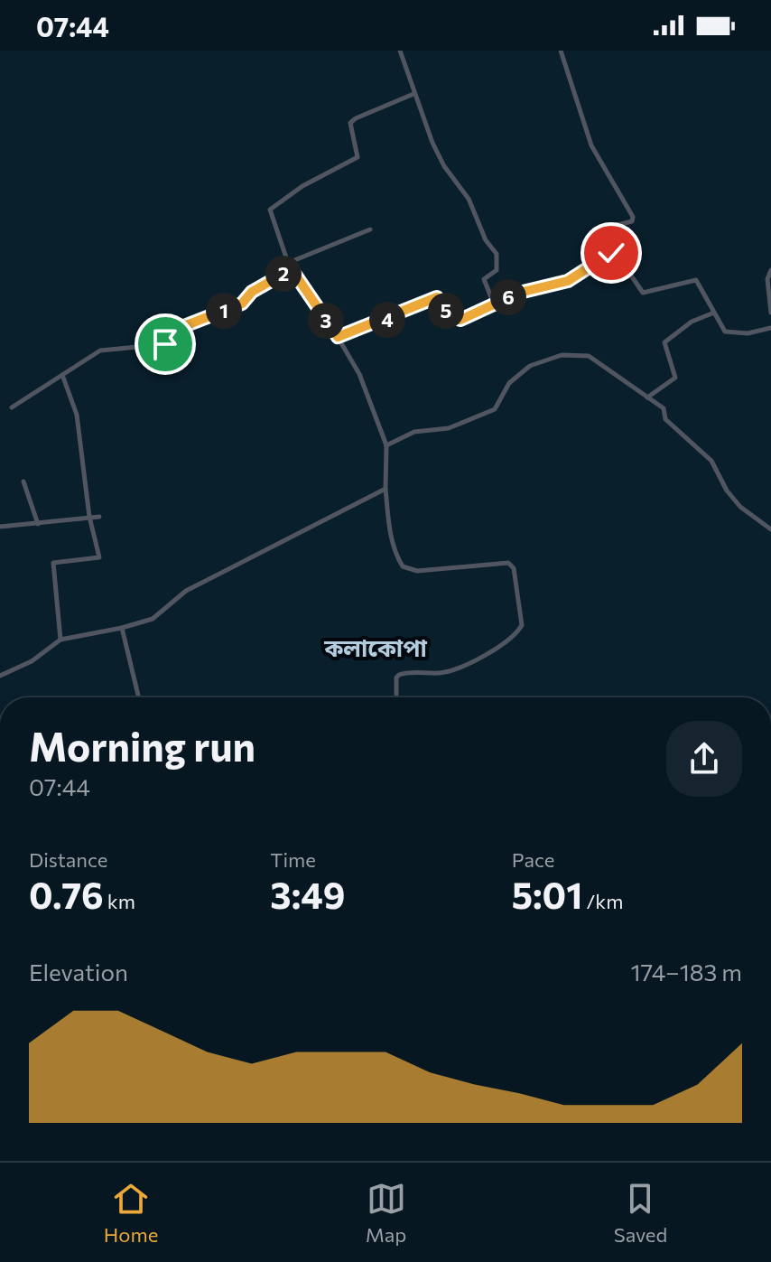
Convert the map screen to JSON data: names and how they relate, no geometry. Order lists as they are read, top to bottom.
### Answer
{
  "districts": ["কলাকোপা"],
  "page": {
    "status": "07:44",
    "pins": [
      "2",
      "6",
      "1",
      "5",
      "4",
      "3"
    ],
    "heading": ["Morning run", "07:44"],
    "stats": [
      ["Distance", "0.76 km"],
      ["Time", "3:49"],
      ["Pace", "5:01 /km"]
    ],
    "chart": ["Elevation", "174–183 m"],
    "tabs": ["Home", "Map", "Saved"]
  }
}
